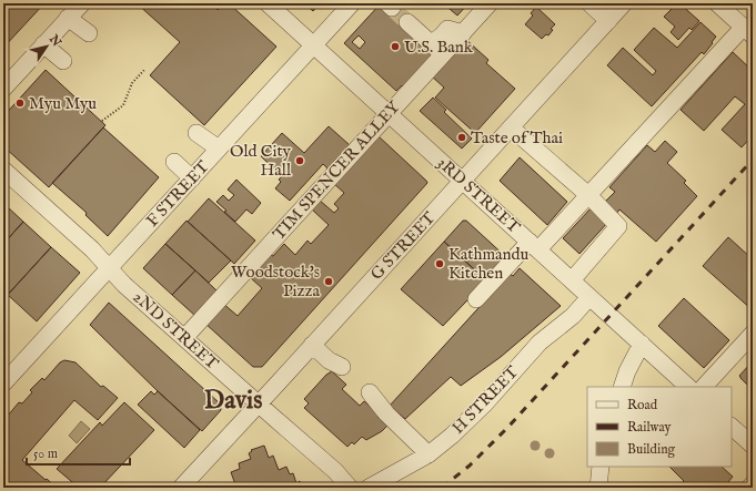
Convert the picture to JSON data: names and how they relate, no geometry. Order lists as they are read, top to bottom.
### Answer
{
  "streets": {
    "street": [
      "TIM SPENCER ALLEY",
      "F STREET",
      "3RD STREET",
      "G STREET",
      "2ND STREET",
      "H STREET"
    ]
  },
  "crossings": [
    ["TIM SPENCER ALLEY", "3RD STREET"],
    ["TIM SPENCER ALLEY", "2ND STREET"],
    ["F STREET", "3RD STREET"],
    ["F STREET", "2ND STREET"],
    ["3RD STREET", "G STREET"],
    ["3RD STREET", "H STREET"],
    ["G STREET", "2ND STREET"]
  ],
  "districts": ["Davis"],
  "places": [
    "U.S. Bank",
    "Myu Myu",
    "Taste of Thai",
    "Old City Hall",
    "Kathmandu Kitchen",
    "Woodstock's Pizza"
  ],
  "legend": ["Road", "Railway", "Building"],
  "scale_bar": "50 m",
  "north": "top right"
}
